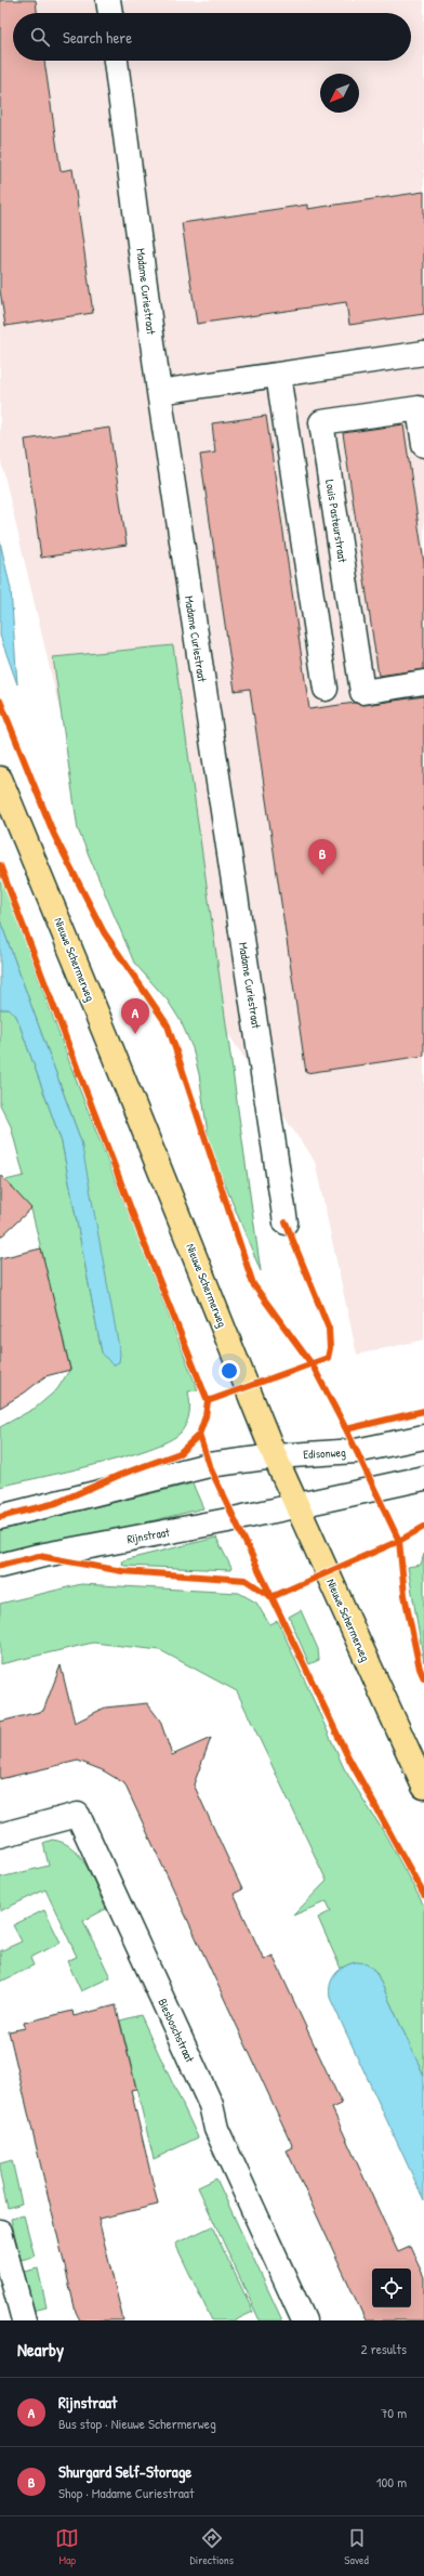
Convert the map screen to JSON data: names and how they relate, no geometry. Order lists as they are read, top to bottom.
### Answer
{
  "streets": {
    "main road": ["Nieuwe Schermerweg"],
    "street": [
      "Madame Curiestraat",
      "Louis Pasteurstraat",
      "Edisonweg",
      "Rijnstraat",
      "Biesboschstraat"
    ]
  },
  "crossings": [
    ["Nieuwe Schermerweg", "Edisonweg"],
    ["Nieuwe Schermerweg", "Rijnstraat"]
  ],
  "north": "bottom left",
  "page": {
    "search": "Search here",
    "pins": ["B", "A"],
    "heading": ["Nearby", "2 results"],
    "list": [
      {
        "mark": "A",
        "name": "Rijnstraat",
        "note": "Bus stop · Nieuwe Schermerweg",
        "value": "70 m"
      },
      {
        "mark": "B",
        "name": "Shurgard Self-Storage",
        "note": "Shop · Madame Curiestraat",
        "value": "100 m"
      }
    ],
    "nav": ["Map", "Directions", "Saved"]
  }
}
